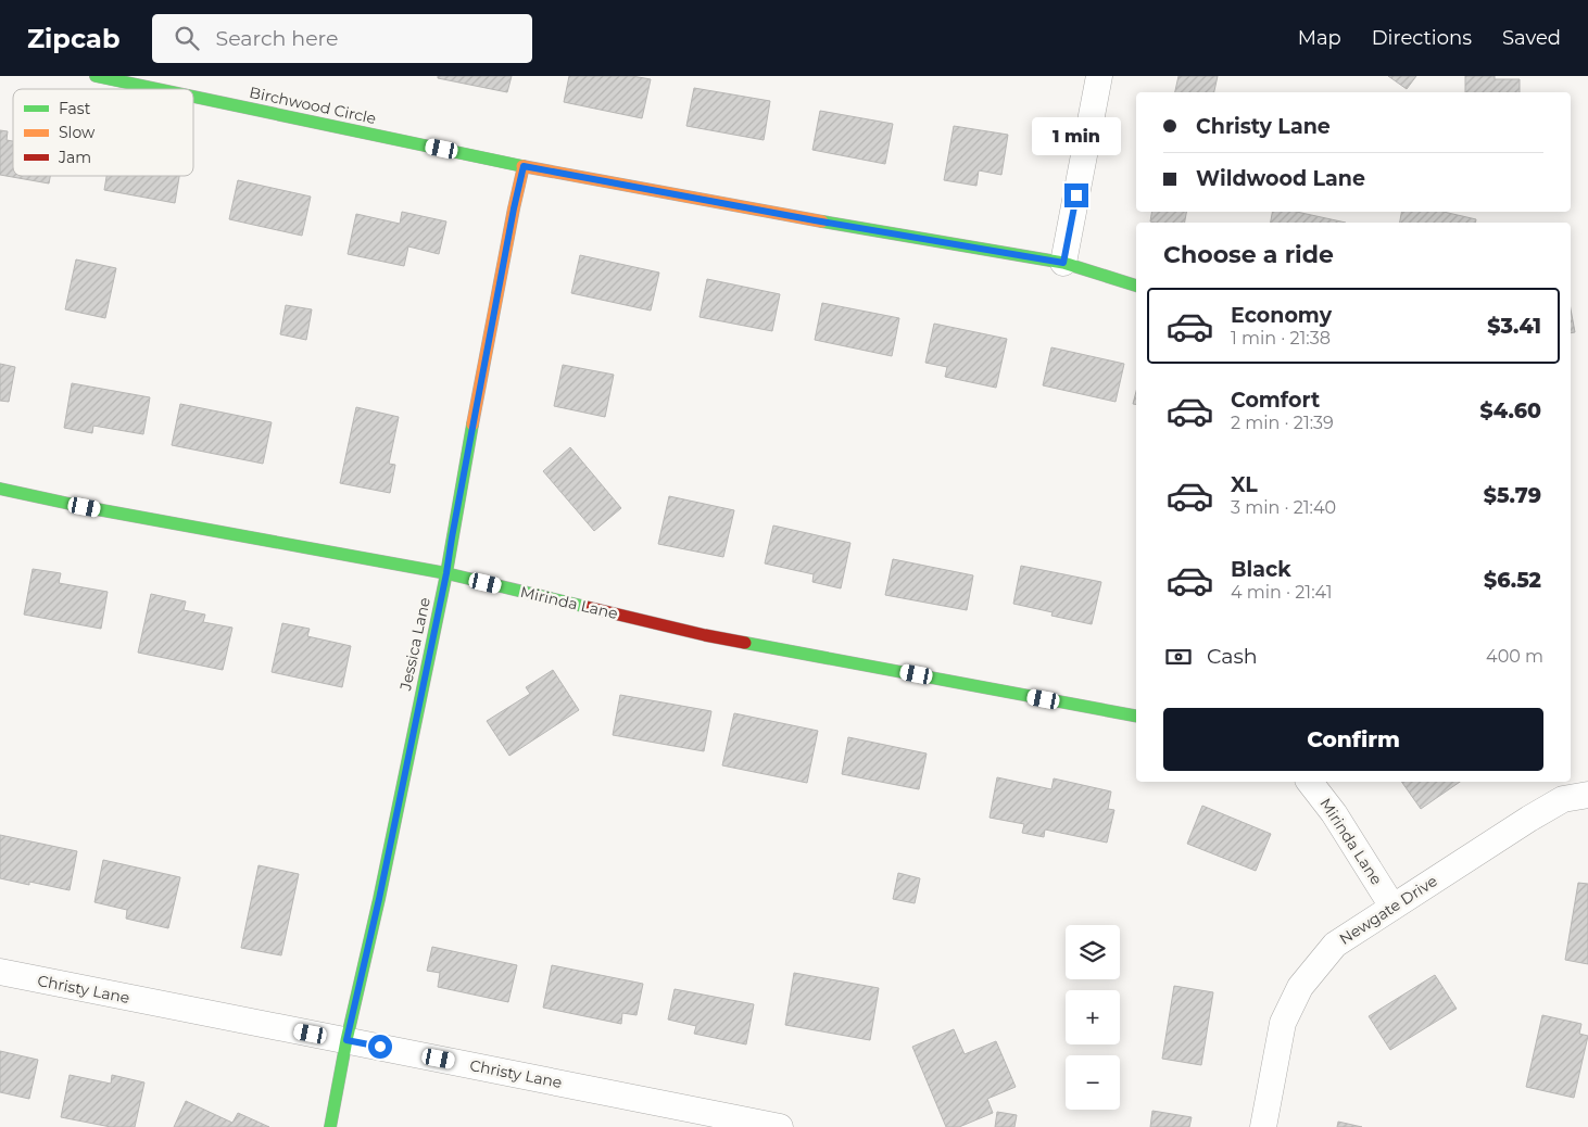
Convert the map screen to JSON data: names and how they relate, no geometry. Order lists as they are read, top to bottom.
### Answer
{
  "streets": {
    "street": [
      "Birchwood Circle",
      "Mirinda Lane",
      "Jessica Lane",
      "Newgate Drive",
      "Christy Lane"
    ]
  },
  "crossings": [
    ["Birchwood Circle", "Jessica Lane"],
    ["Mirinda Lane", "Jessica Lane"],
    ["Mirinda Lane", "Newgate Drive"],
    ["Jessica Lane", "Christy Lane"]
  ],
  "legend": ["Fast", "Slow", "Jam"],
  "page": {
    "header": "Zipcab",
    "search": "Search here",
    "nav": ["Map", "Directions", "Saved"],
    "banner": ["Christy Lane", "Wildwood Lane"],
    "bubble": "1 min",
    "heading": "Choose a ride",
    "list": [
      {
        "name": "Economy",
        "note": "1 min · 21:38",
        "value": "$3.41"
      },
      {
        "name": "Comfort",
        "note": "2 min · 21:39",
        "value": "$4.60"
      },
      {
        "name": "XL",
        "note": "3 min · 21:40",
        "value": "$5.79"
      },
      {
        "name": "Black",
        "note": "4 min · 21:41",
        "value": "$6.52"
      }
    ],
    "pay": ["Cash", "400 m"],
    "buttons": "Confirm",
    "map_buttons": ["+", "−"]
  }
}
